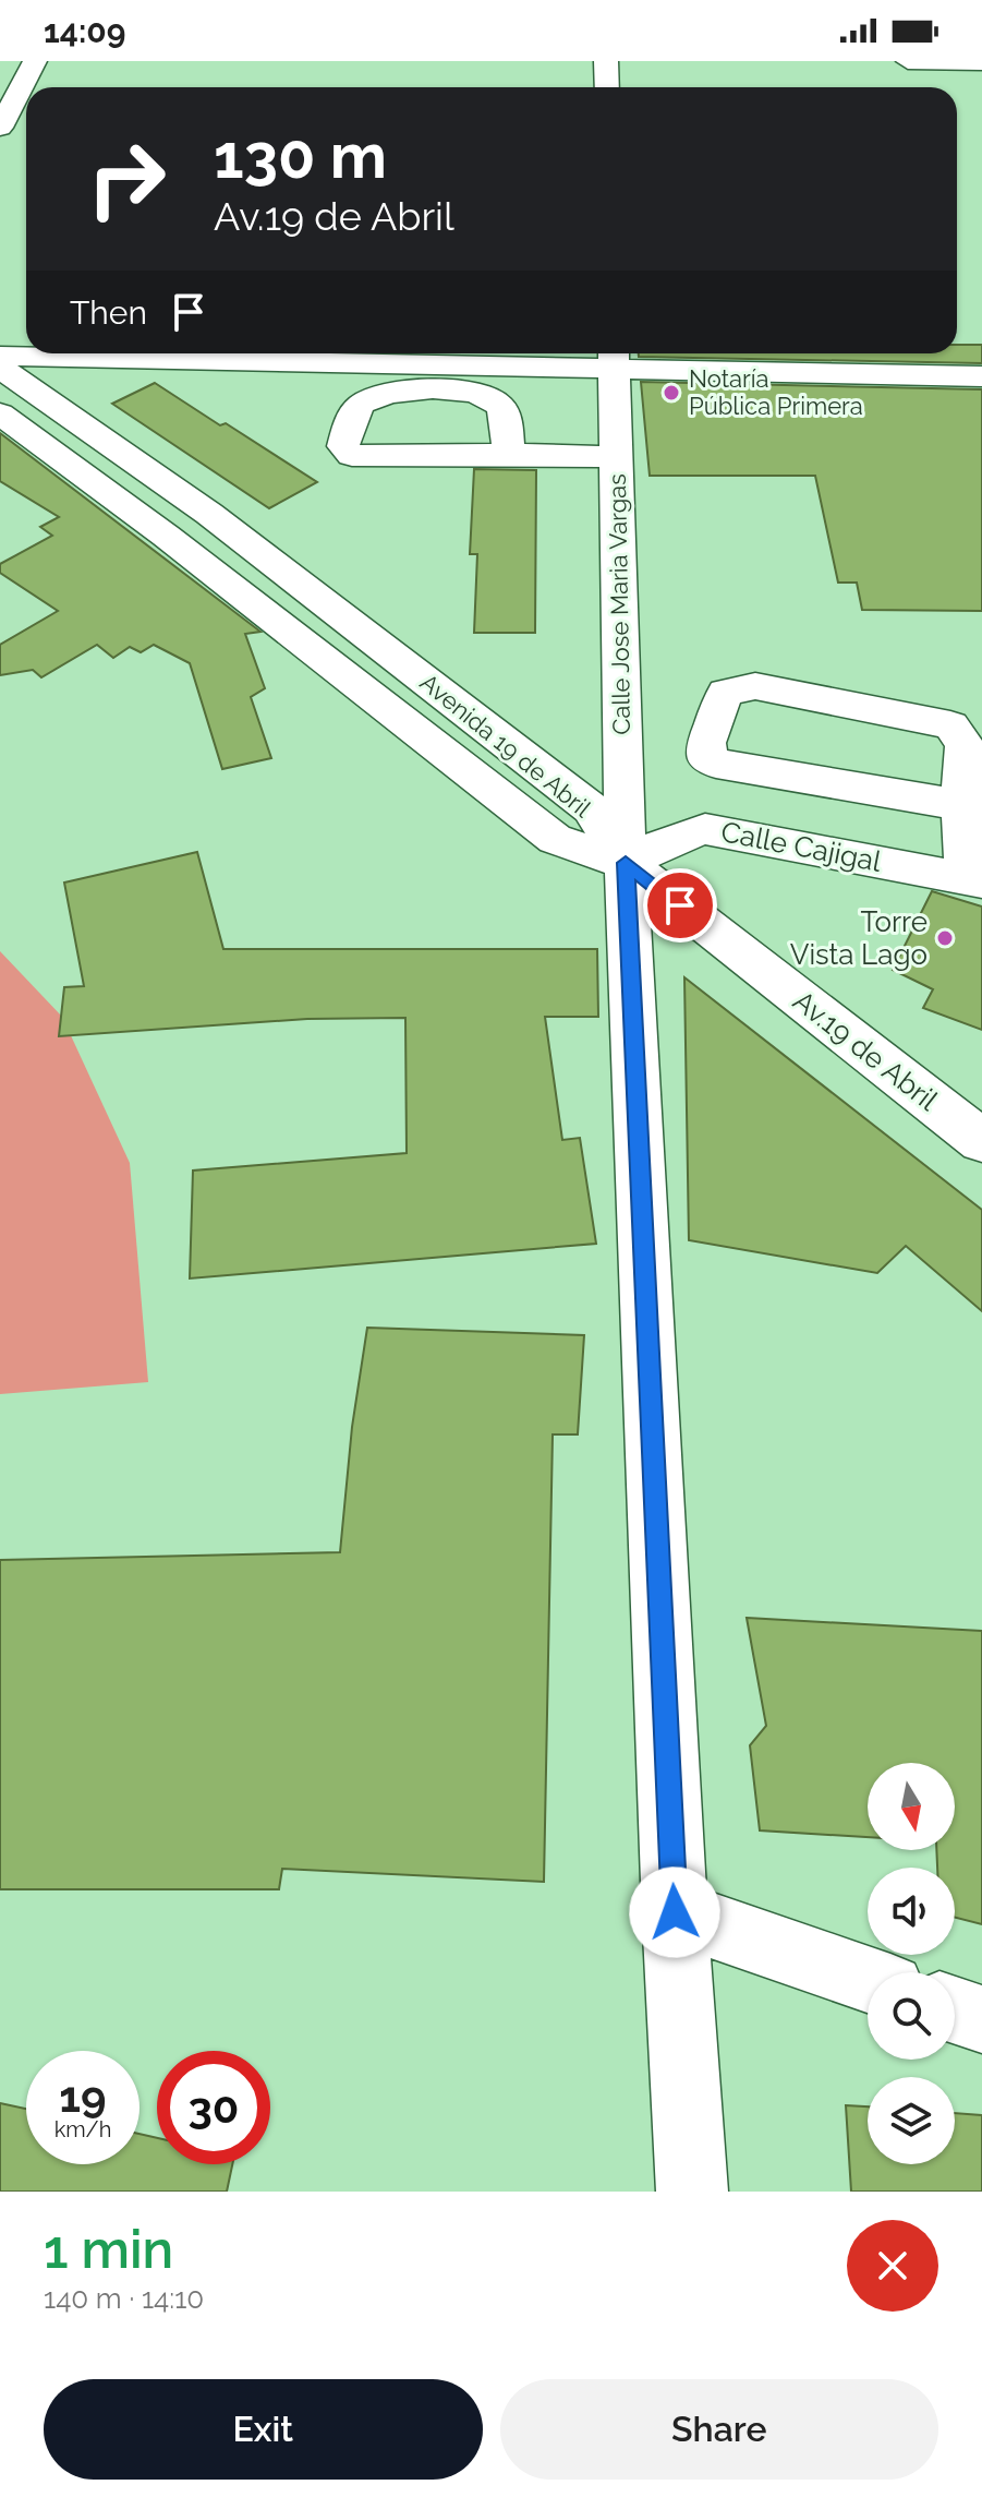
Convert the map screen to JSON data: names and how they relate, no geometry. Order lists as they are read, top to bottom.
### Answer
{
  "streets": {
    "street": [
      "Calle Jose Maria Vargas",
      "Avenida 19 de Abril",
      "Calle Cajigal",
      "Av.19 de Abril"
    ]
  },
  "crossings": [
    ["Calle Jose Maria Vargas", "Avenida 19 de Abril"],
    ["Calle Jose Maria Vargas", "Calle Cajigal"],
    ["Calle Jose Maria Vargas", "Av.19 de Abril"],
    ["Avenida 19 de Abril", "Calle Cajigal"],
    ["Avenida 19 de Abril", "Av.19 de Abril"],
    ["Calle Cajigal", "Av.19 de Abril"]
  ],
  "places": ["Notaría Pública Primera", "Torre Vista Lago"],
  "north": "bottom",
  "page": {
    "status": "14:09",
    "turn": ["130 m", "Av.19 de Abril"],
    "then": "Then",
    "speed": "19 km/h",
    "limit": "30",
    "heading": ["1 min", "140 m · 14:10"],
    "buttons": ["Exit", "Share"]
  }
}
